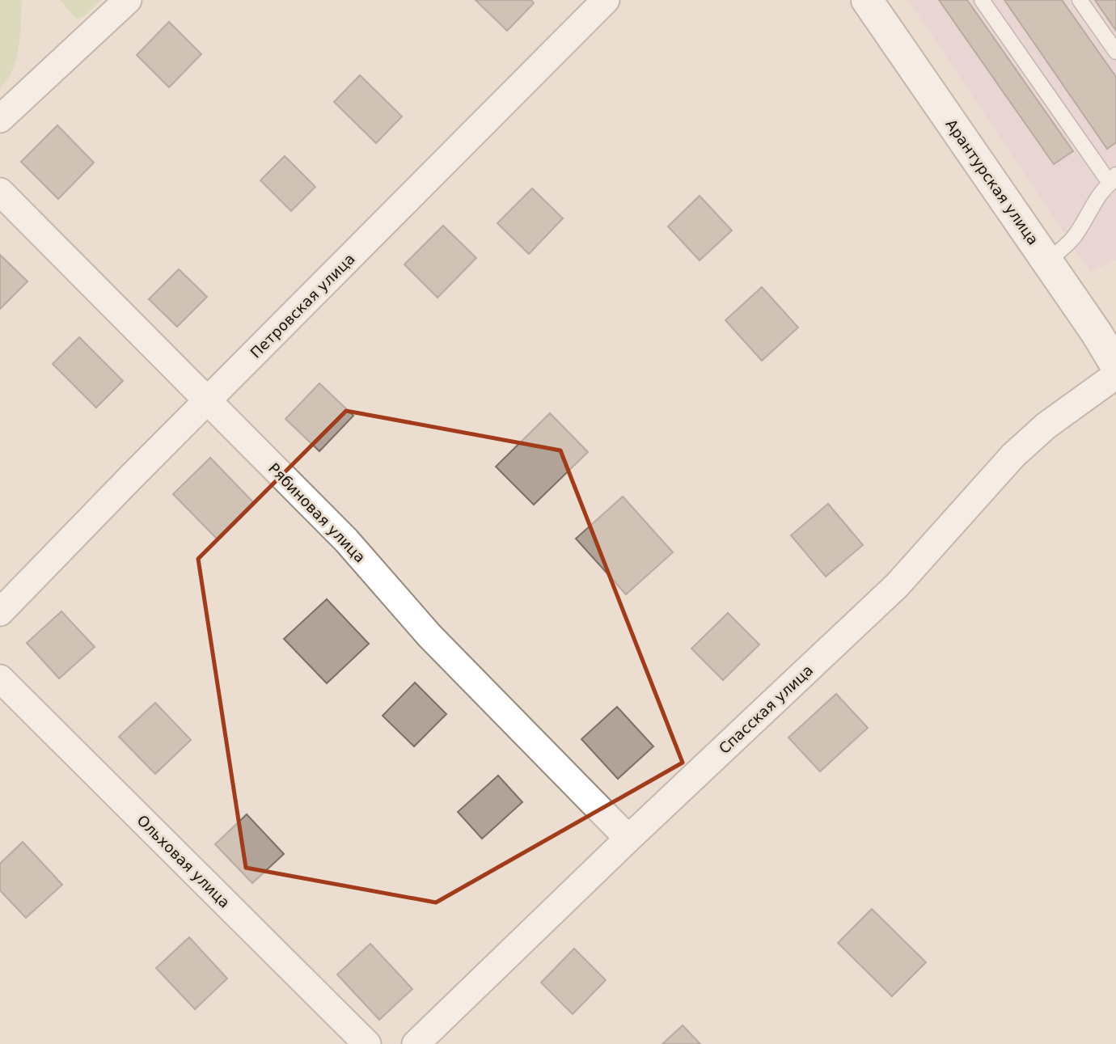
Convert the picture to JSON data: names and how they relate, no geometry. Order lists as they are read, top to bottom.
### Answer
{
  "streets": {
    "street": [
      "Арантурская улица",
      "Петровская улица",
      "Рябиновая улица",
      "Спасская улица",
      "Ольховая улица"
    ]
  },
  "crossings": [
    ["Петровская улица", "Рябиновая улица"],
    ["Рябиновая улица", "Спасская улица"]
  ]
}
